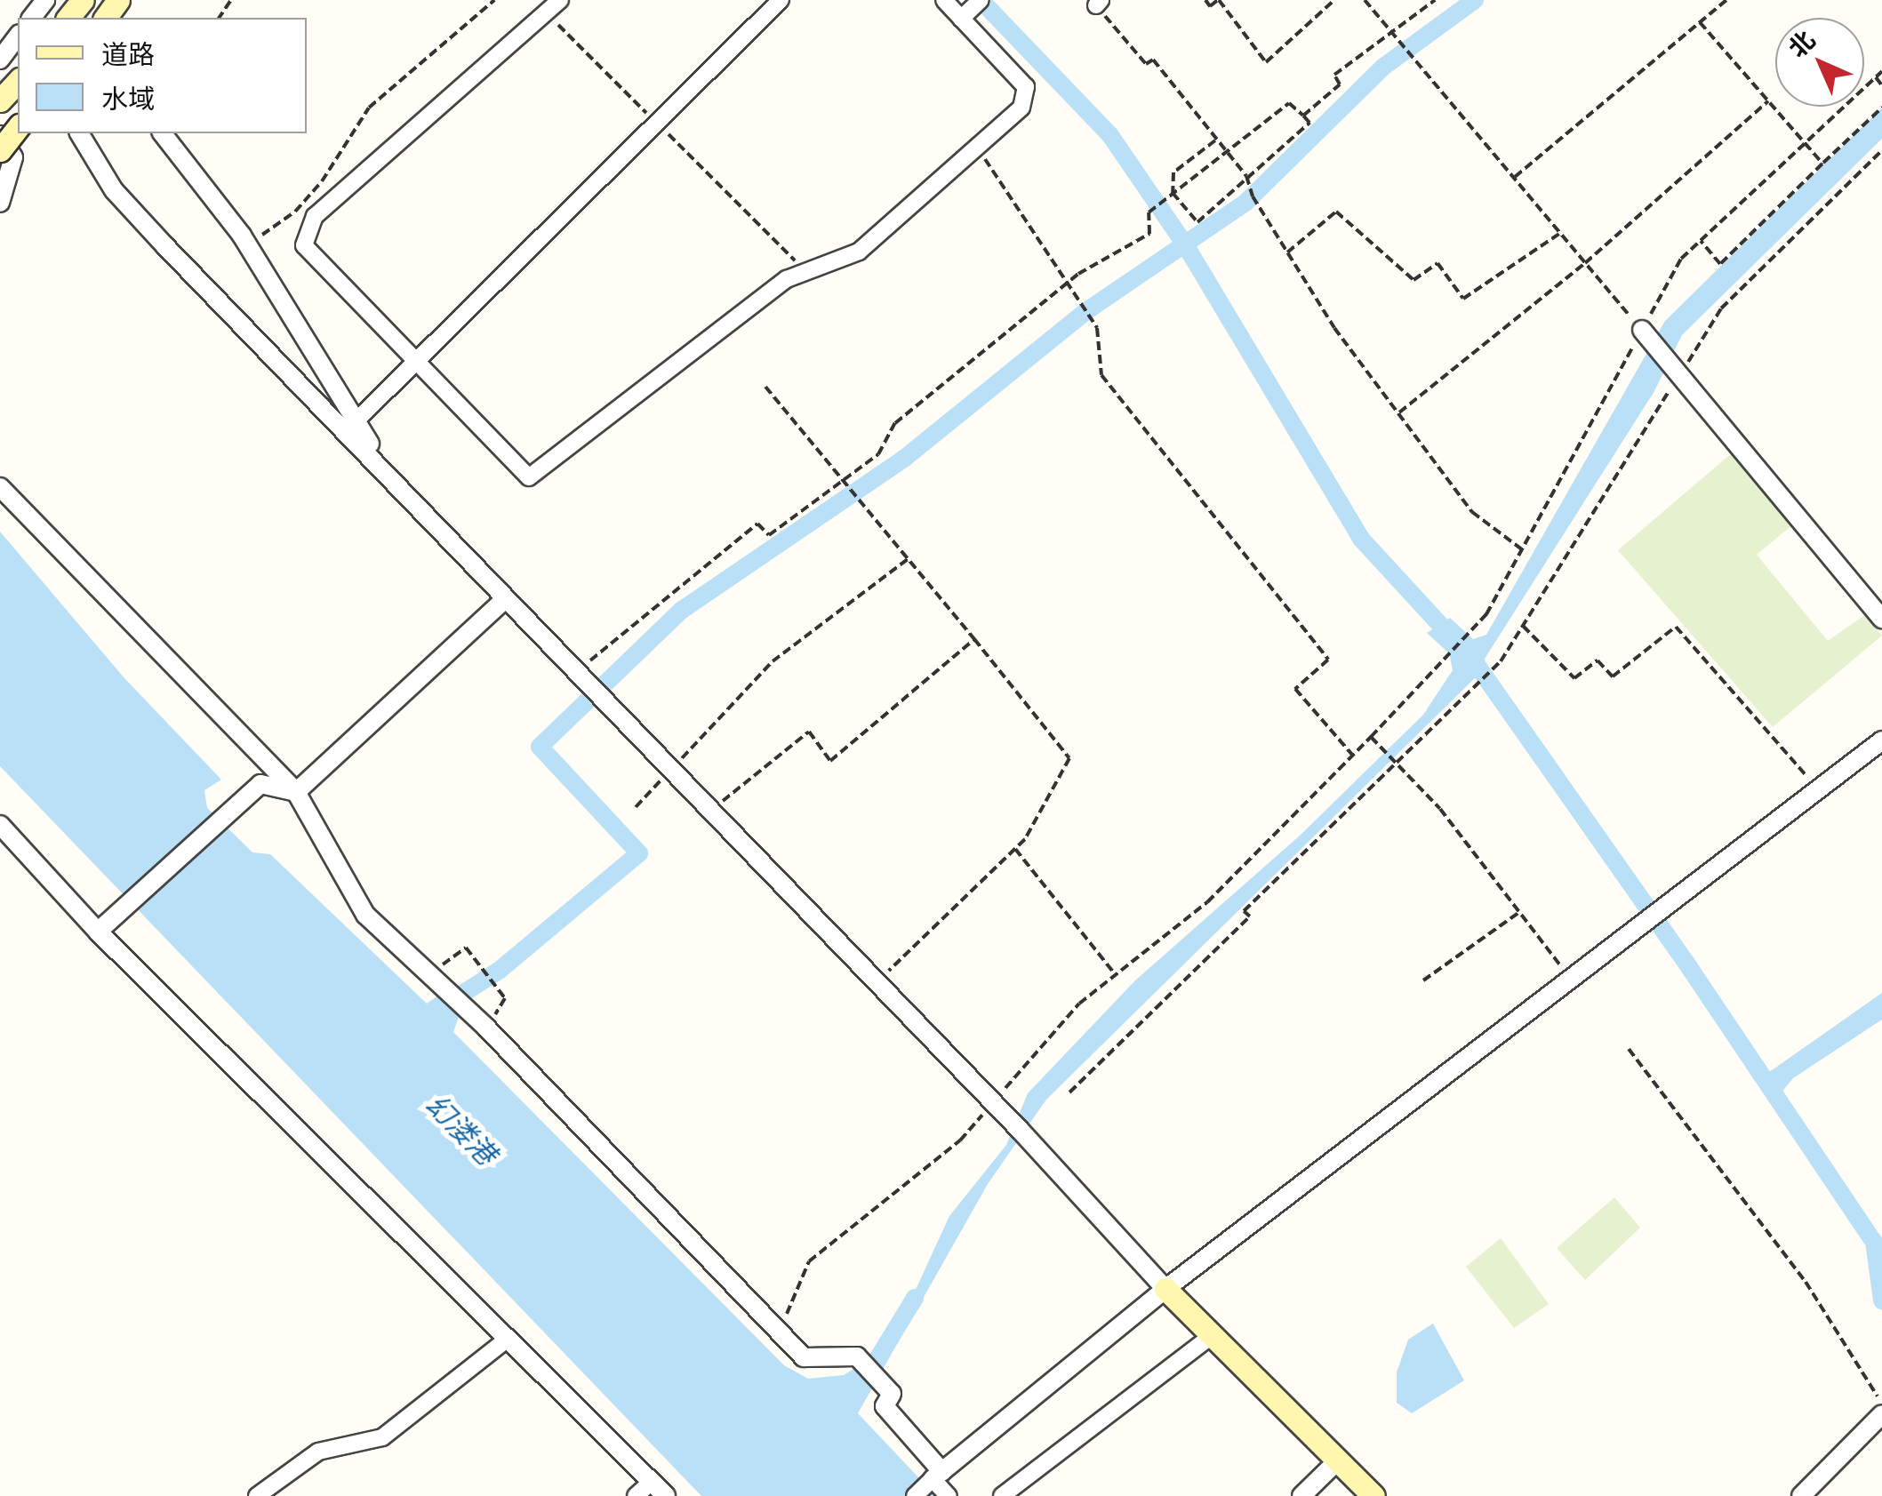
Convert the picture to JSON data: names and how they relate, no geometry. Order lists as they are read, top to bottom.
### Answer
{
  "water": ["幻溇港"],
  "legend": ["道路", "水域"],
  "north": "top left"
}
